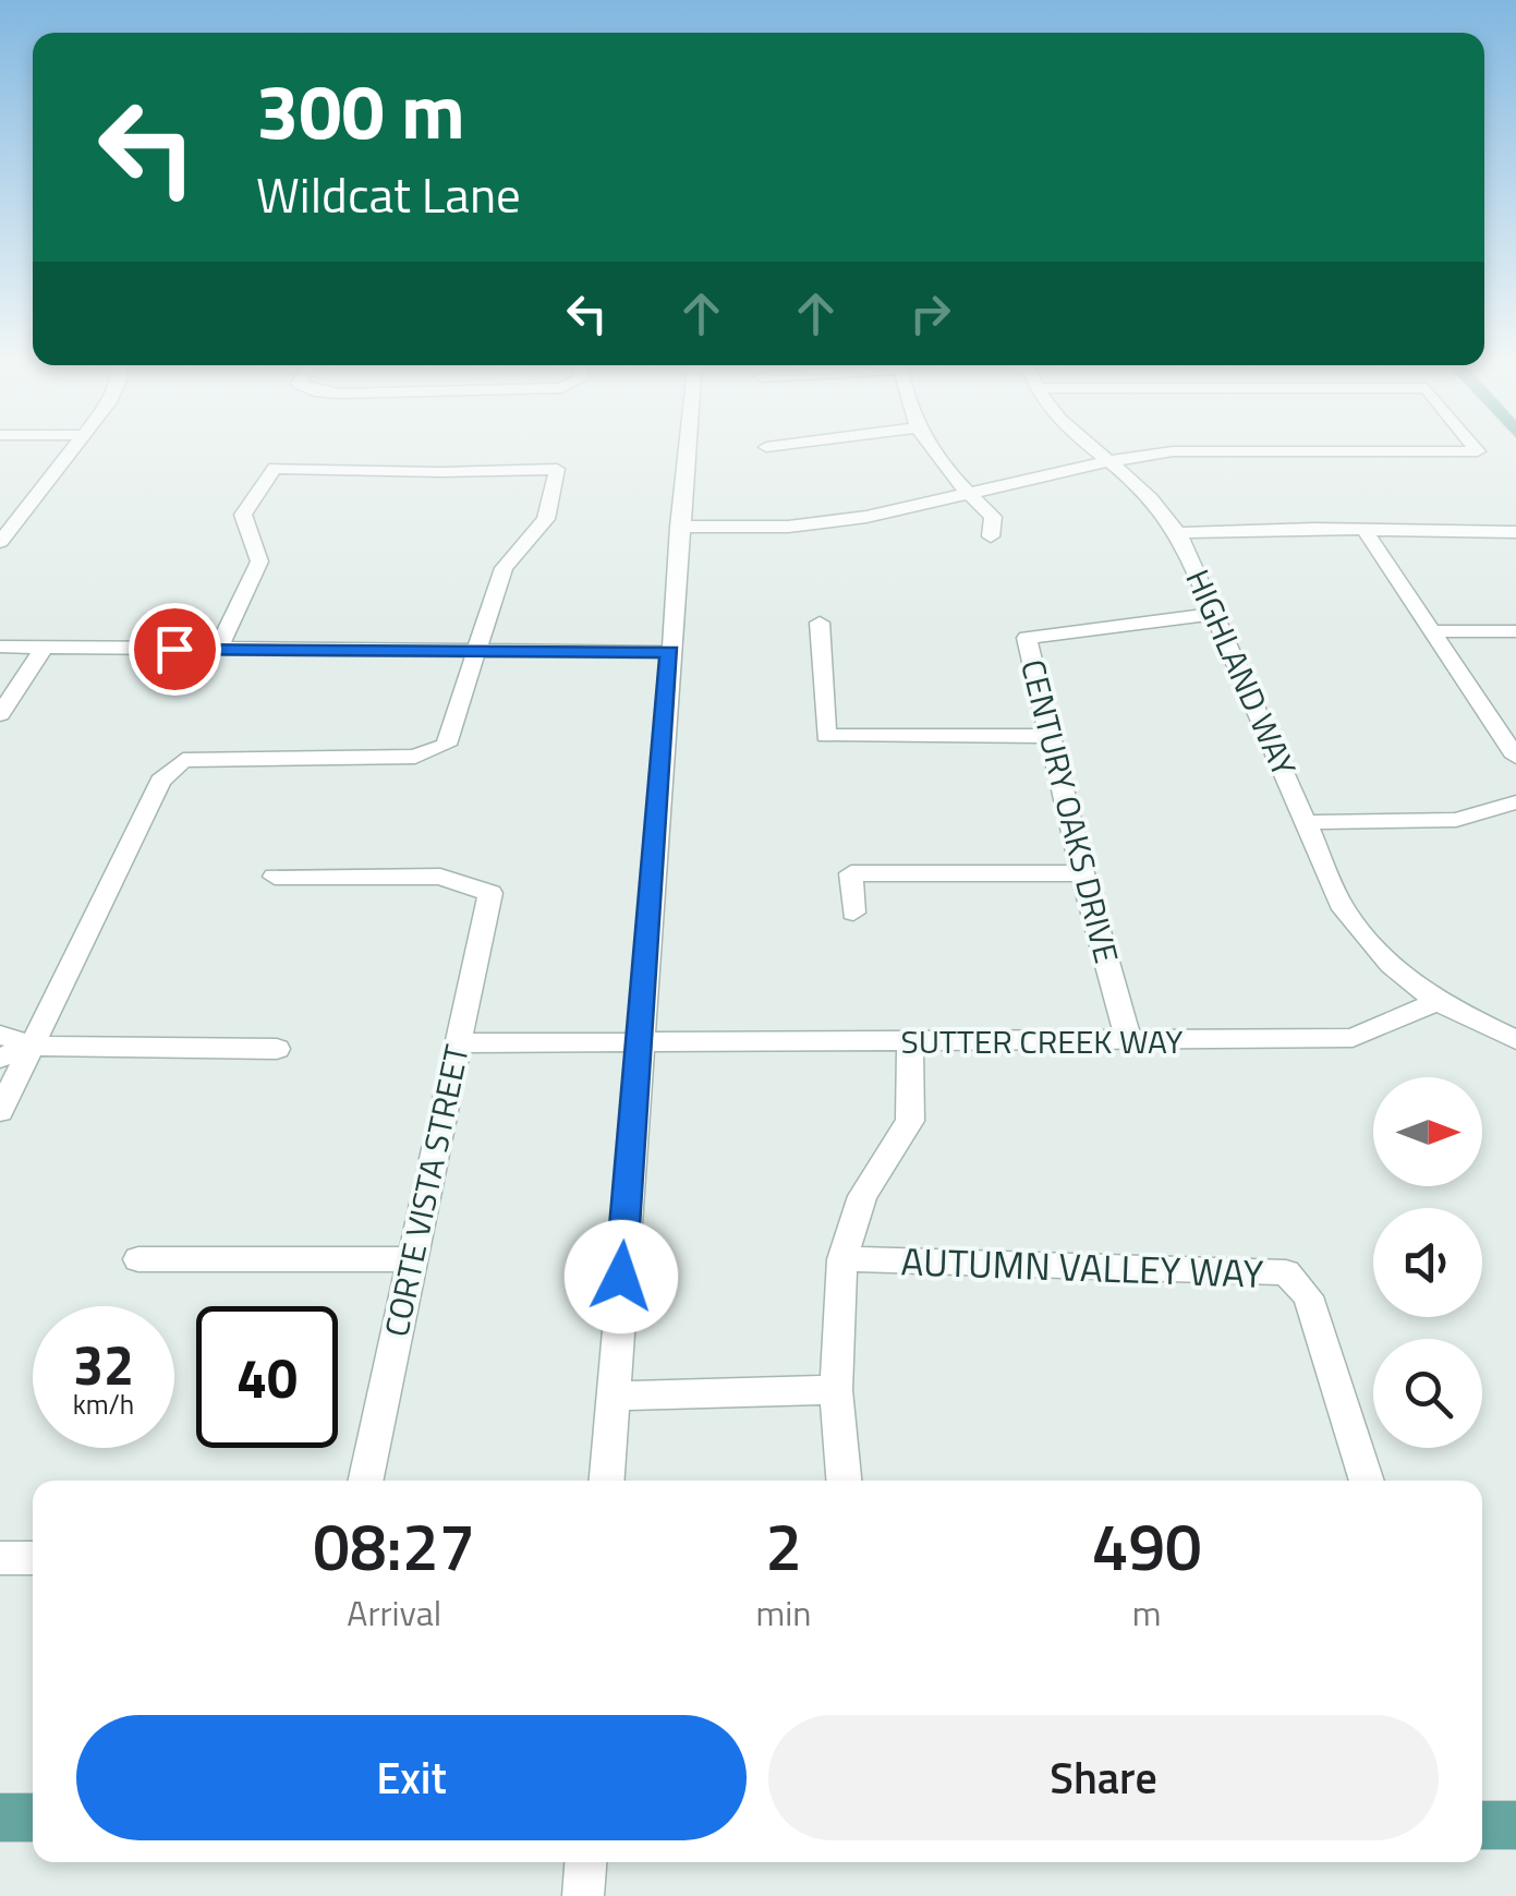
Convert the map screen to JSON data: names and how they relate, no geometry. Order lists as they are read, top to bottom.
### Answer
{
  "streets": {
    "street": [
      "HIGHLAND WAY",
      "CENTURY OAKS DRIVE",
      "SUTTER CREEK WAY",
      "CORTE VISTA STREET",
      "AUTUMN VALLEY WAY"
    ]
  },
  "crossings": [
    ["HIGHLAND WAY", "CENTURY OAKS DRIVE"],
    ["HIGHLAND WAY", "SUTTER CREEK WAY"],
    ["CENTURY OAKS DRIVE", "SUTTER CREEK WAY"],
    ["SUTTER CREEK WAY", "CORTE VISTA STREET"]
  ],
  "north": "right",
  "page": {
    "turn": ["300 m", "Wildcat Lane"],
    "speed": "32 km/h",
    "limit": "40",
    "eta": [
      "08:27",
      "Arrival",
      "2",
      "min",
      "490",
      "m"
    ],
    "buttons": ["Exit", "Share"]
  }
}
